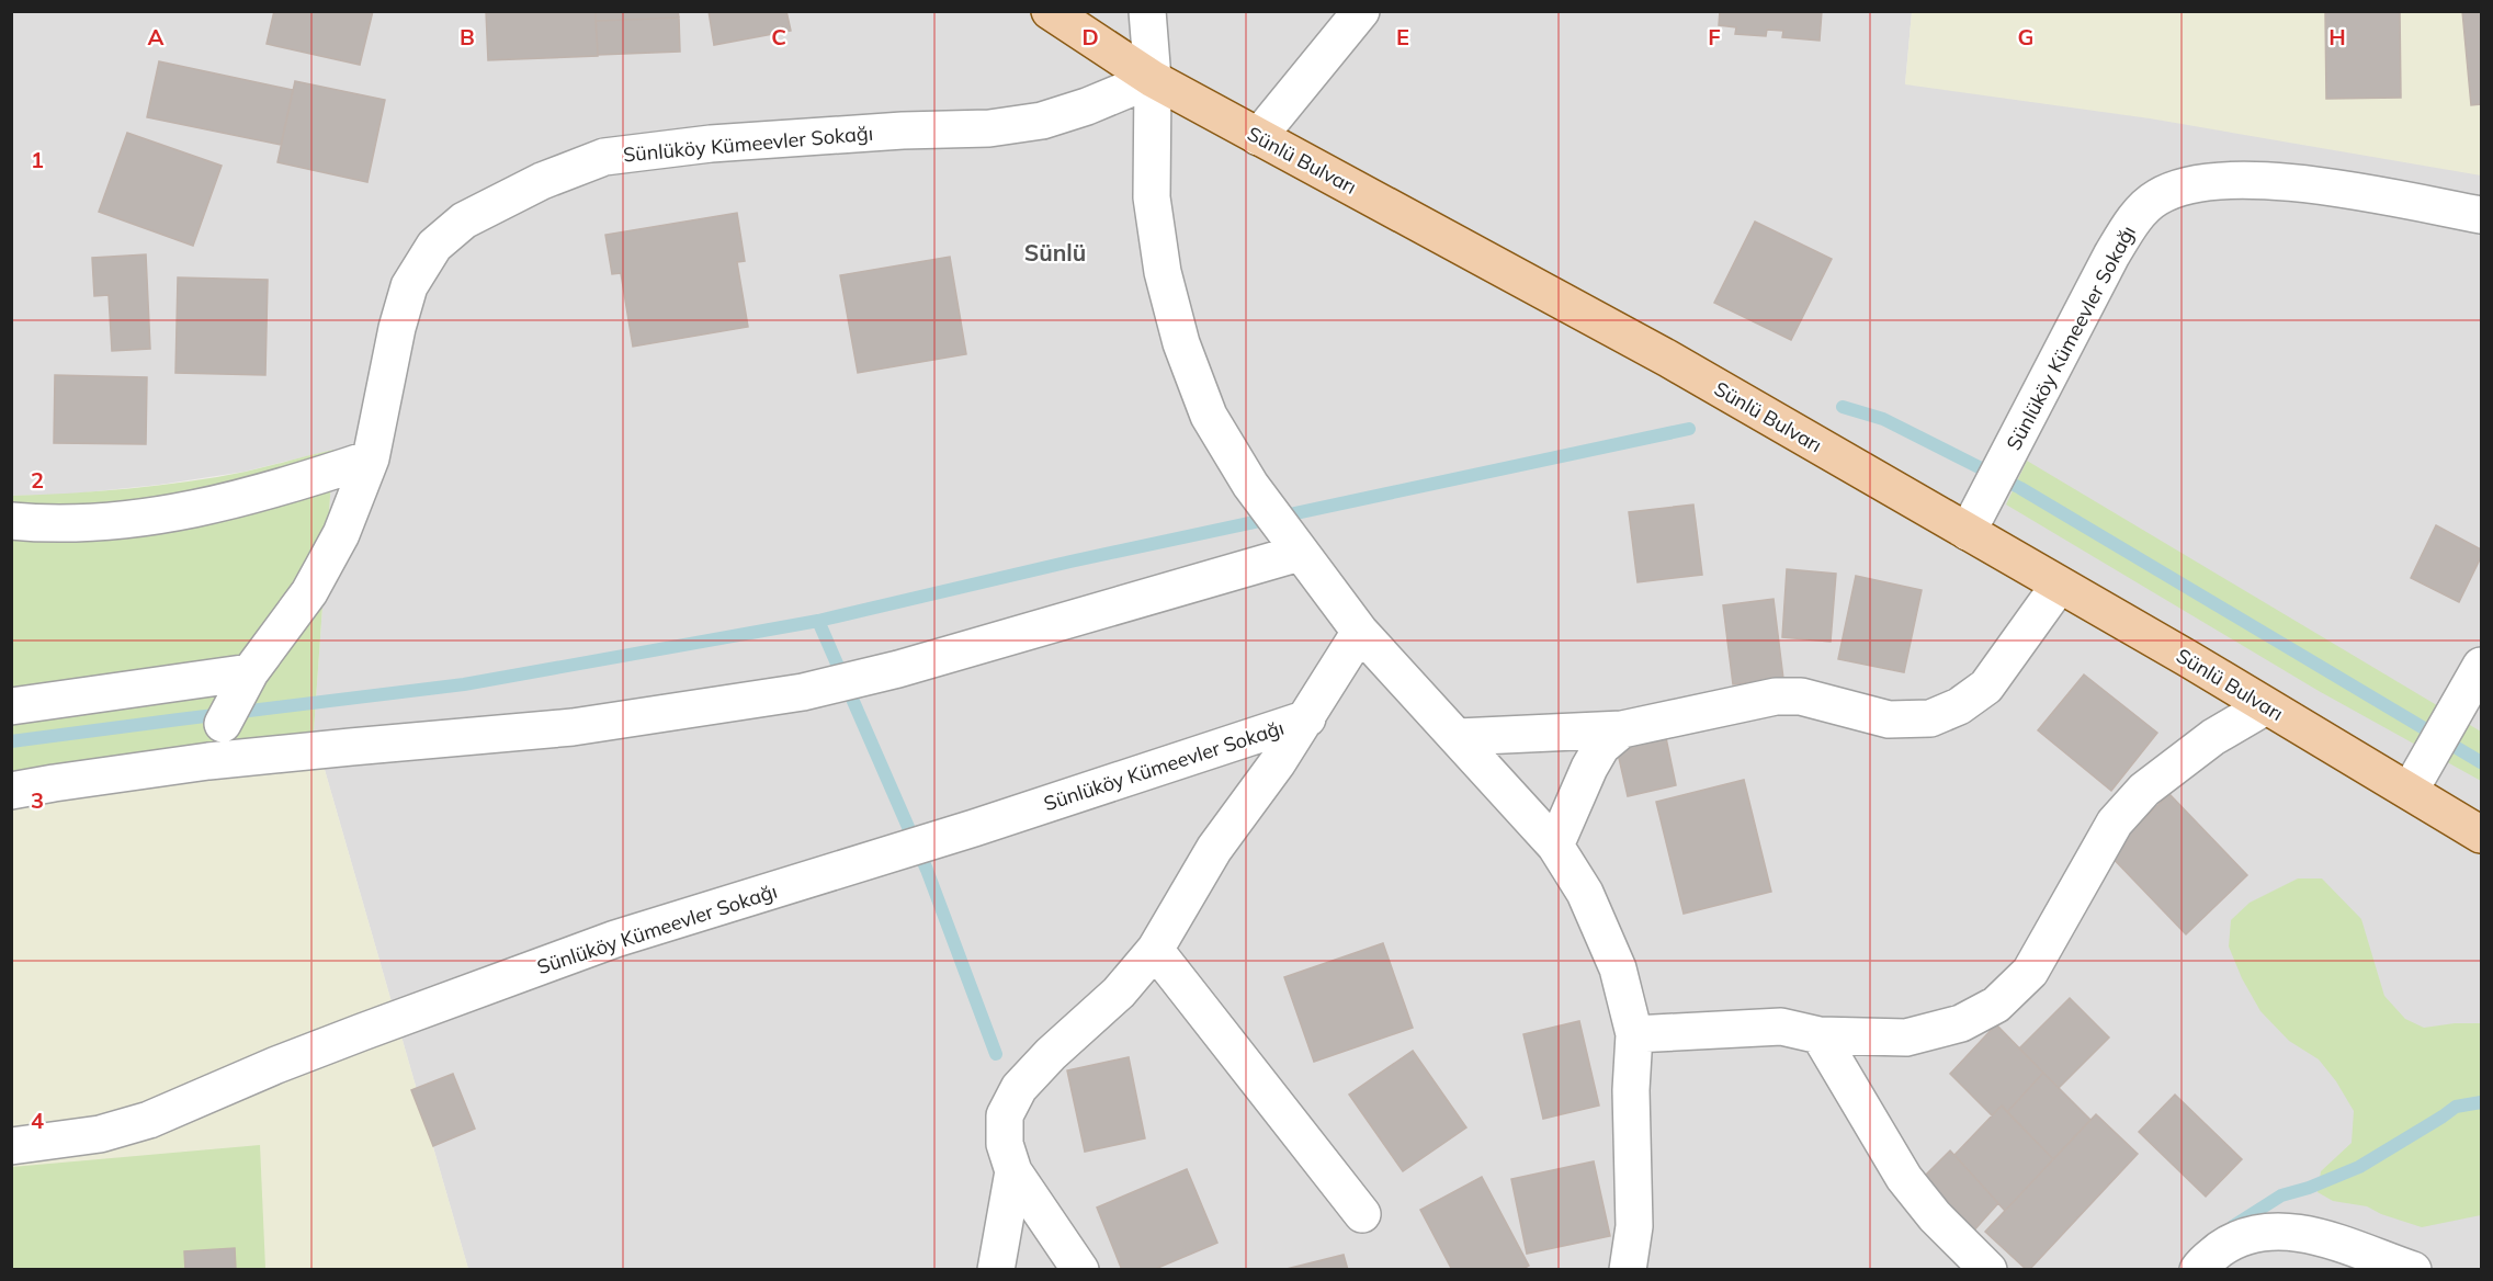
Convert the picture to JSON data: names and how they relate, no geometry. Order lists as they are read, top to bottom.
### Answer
{
  "streets": {
    "main road": ["Sünlü Bulvarı"],
    "street": ["Sünlüköy Kümeevler Sokağı"]
  },
  "crossings": [
    ["Sünlüköy Kümeevler Sokağı", "Sünlü Bulvarı"]
  ],
  "districts": ["Sünlü"],
  "grid": {
    "columns": [
      "A",
      "B",
      "C",
      "D",
      "E",
      "F",
      "G",
      "H"
    ],
    "rows": [
      "1",
      "2",
      "3",
      "4"
    ]
  }
}
